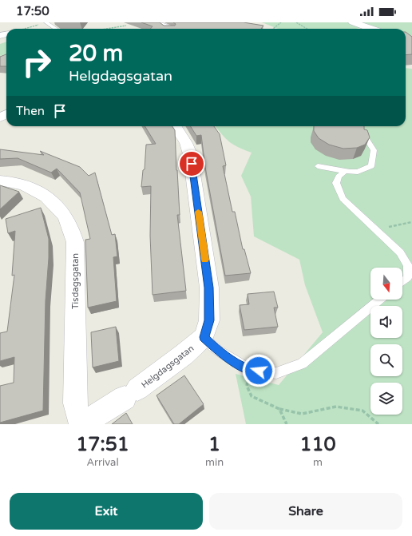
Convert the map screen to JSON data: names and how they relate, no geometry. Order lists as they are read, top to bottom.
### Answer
{
  "streets": {
    "street": ["Tisdagsgatan", "Helgdagsgatan"]
  },
  "crossings": [
    ["Tisdagsgatan", "Helgdagsgatan"]
  ],
  "north": "bottom",
  "page": {
    "status": "17:50",
    "turn": ["20 m", "Helgdagsgatan"],
    "then": "Then",
    "eta": [
      "17:51",
      "Arrival",
      "1",
      "min",
      "110",
      "m"
    ],
    "buttons": ["Exit", "Share"]
  }
}
